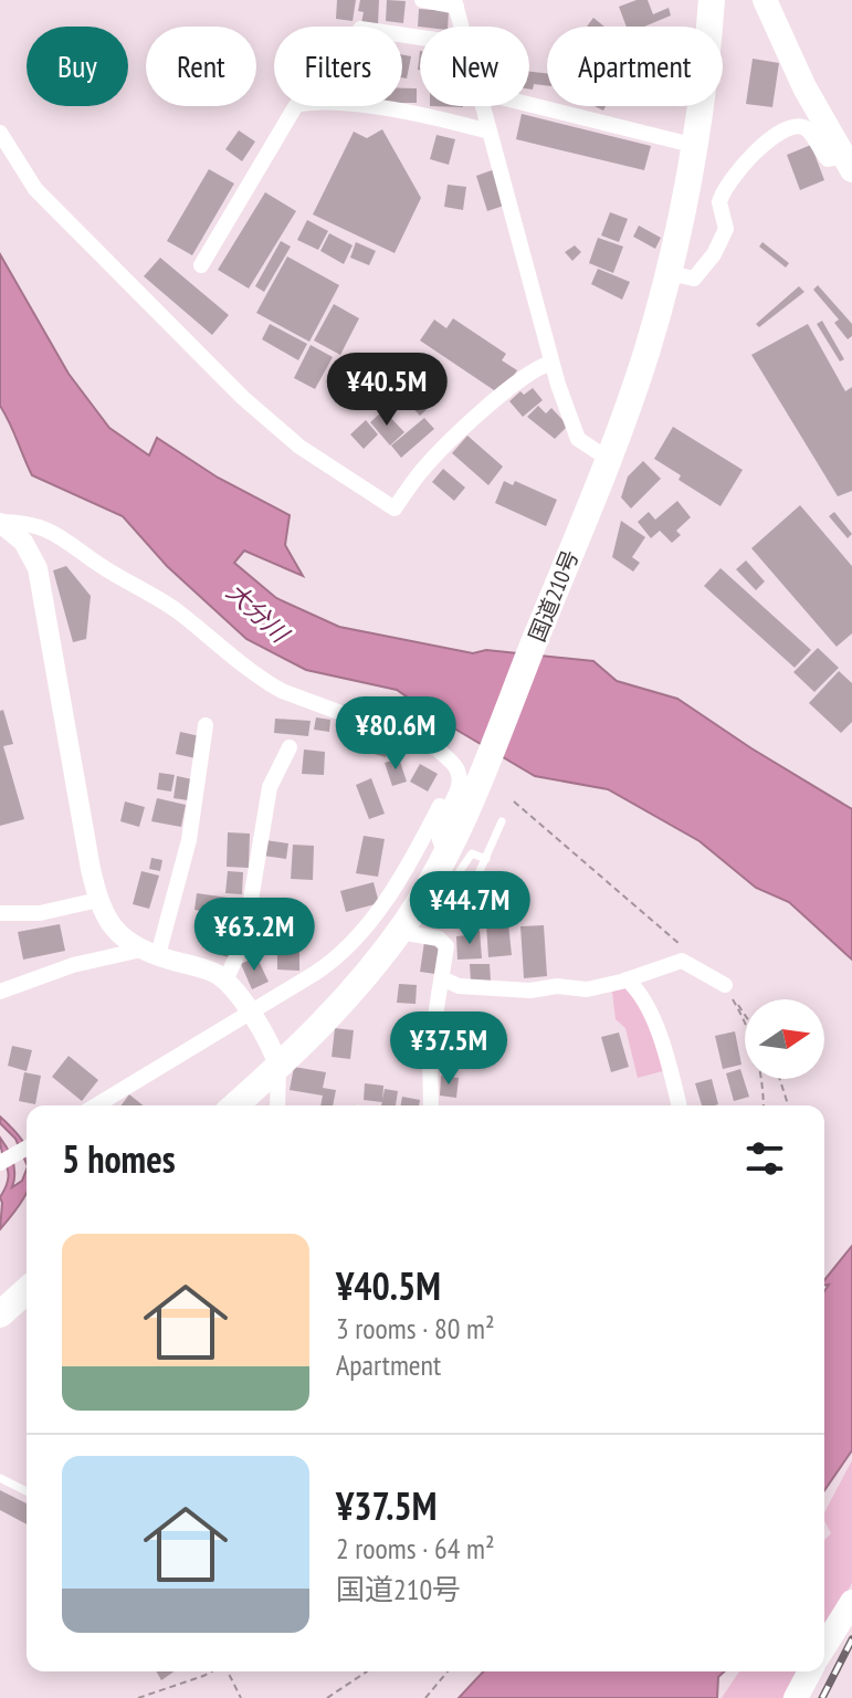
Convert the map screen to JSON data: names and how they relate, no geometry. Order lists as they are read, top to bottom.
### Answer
{
  "streets": {
    "highway": ["国道210号"]
  },
  "water": ["大分川"],
  "north": "right",
  "page": {
    "chip": [
      "Buy",
      "Rent",
      "Filters",
      "New",
      "Apartment"
    ],
    "price": [
      "¥40.5M",
      "¥80.6M",
      "¥44.7M",
      "¥63.2M",
      "¥37.5M"
    ],
    "heading": "5 homes",
    "list": [
      {
        "name": "¥40.5M",
        "note": "3 rooms · 80 m² · Apartment"
      },
      {
        "name": "¥37.5M",
        "note": "2 rooms · 64 m² · 国道210号"
      }
    ]
  }
}
